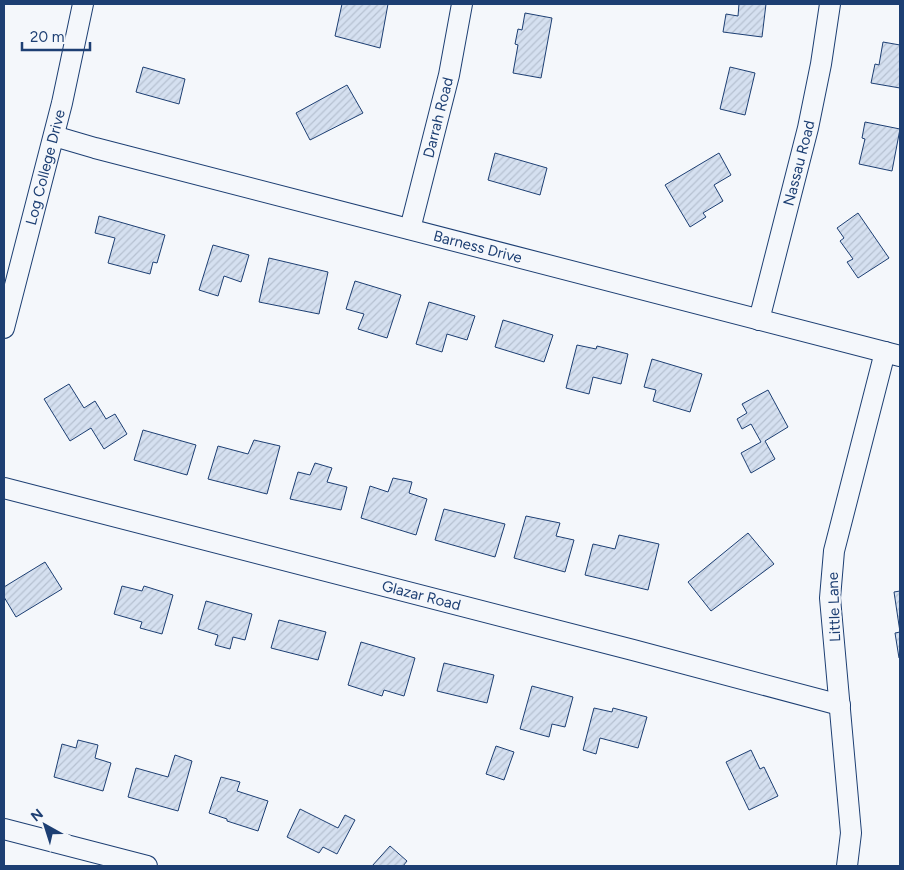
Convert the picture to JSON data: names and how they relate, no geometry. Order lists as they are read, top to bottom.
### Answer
{
  "streets": {
    "street": [
      "Darrah Road",
      "Nassau Road",
      "Log College Drive",
      "Barness Drive",
      "Glazar Road",
      "Little Lane"
    ]
  },
  "crossings": [
    ["Darrah Road", "Barness Drive"],
    ["Nassau Road", "Barness Drive"],
    ["Log College Drive", "Barness Drive"],
    ["Barness Drive", "Little Lane"],
    ["Glazar Road", "Little Lane"]
  ],
  "scale_bar": "20 m",
  "north": "top left"
}
